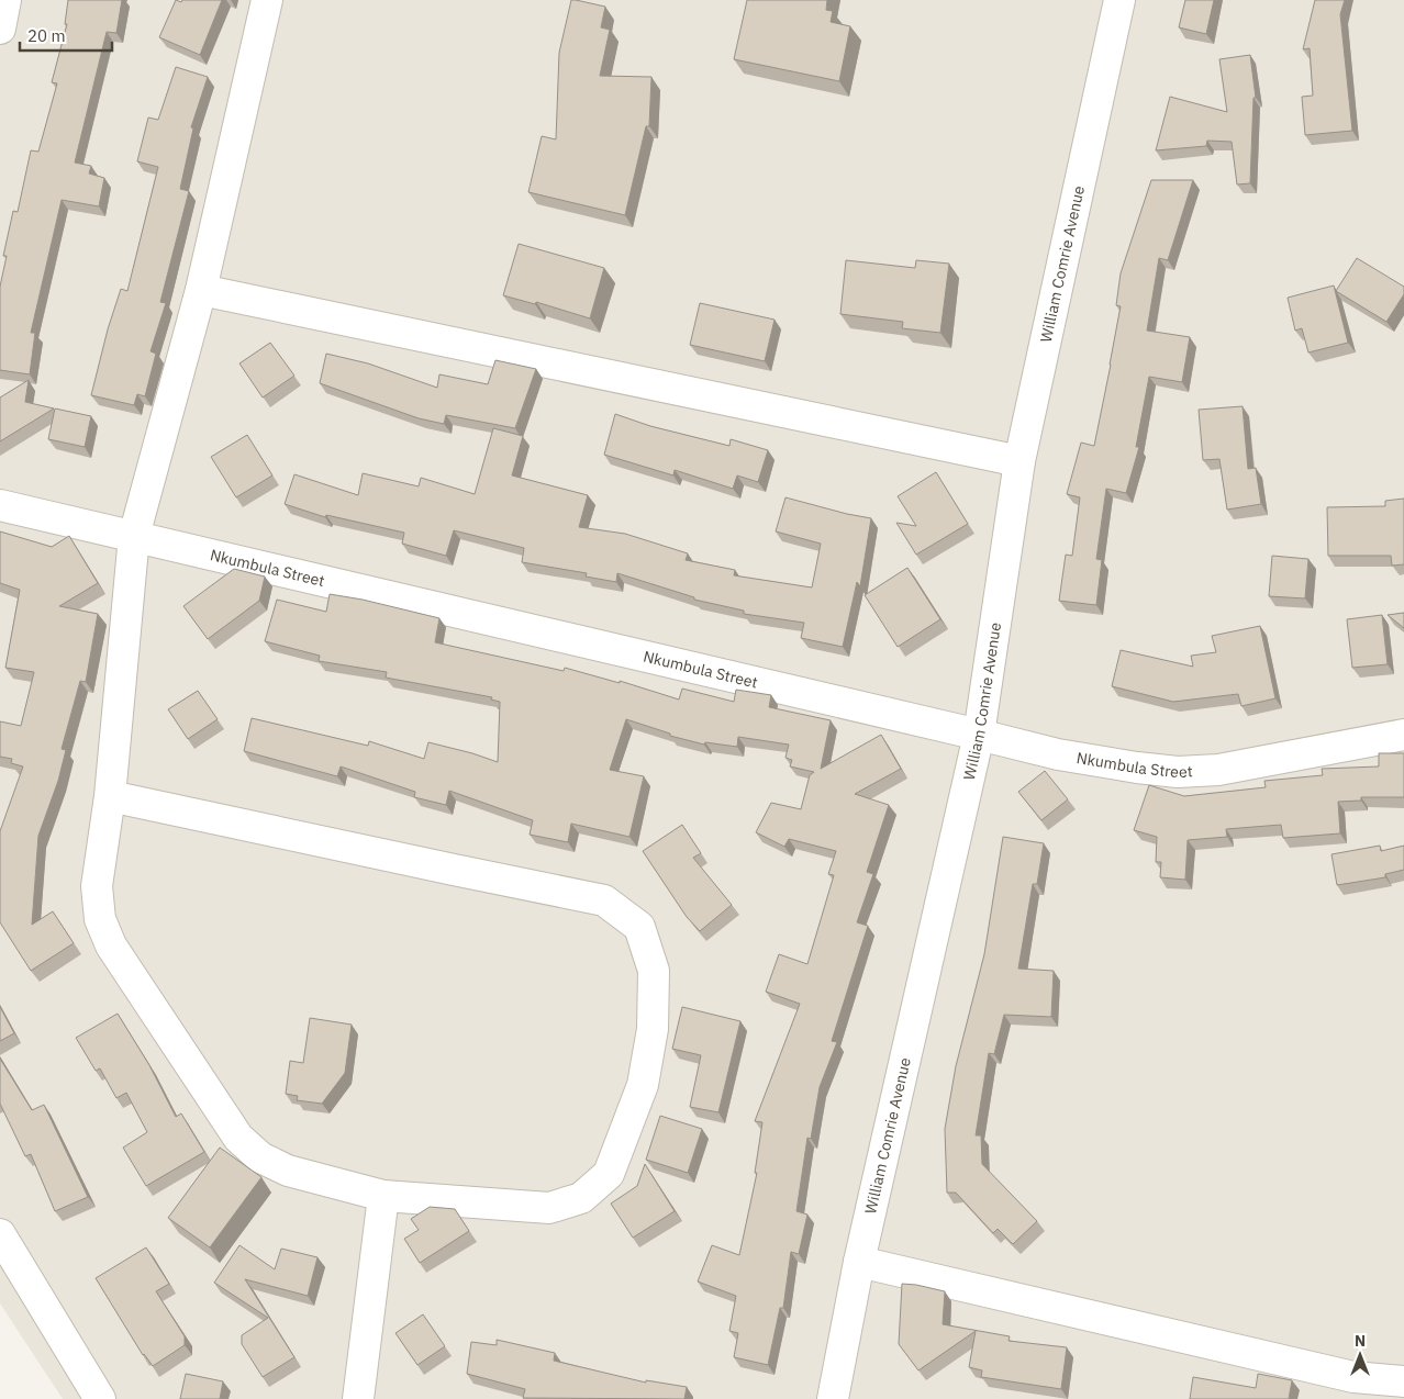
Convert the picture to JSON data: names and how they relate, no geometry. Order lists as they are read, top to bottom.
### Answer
{
  "streets": {
    "street": ["William Comrie Avenue", "Nkumbula Street"]
  },
  "crossings": [
    ["William Comrie Avenue", "Nkumbula Street"]
  ],
  "scale_bar": "20 m",
  "north": "top"
}
